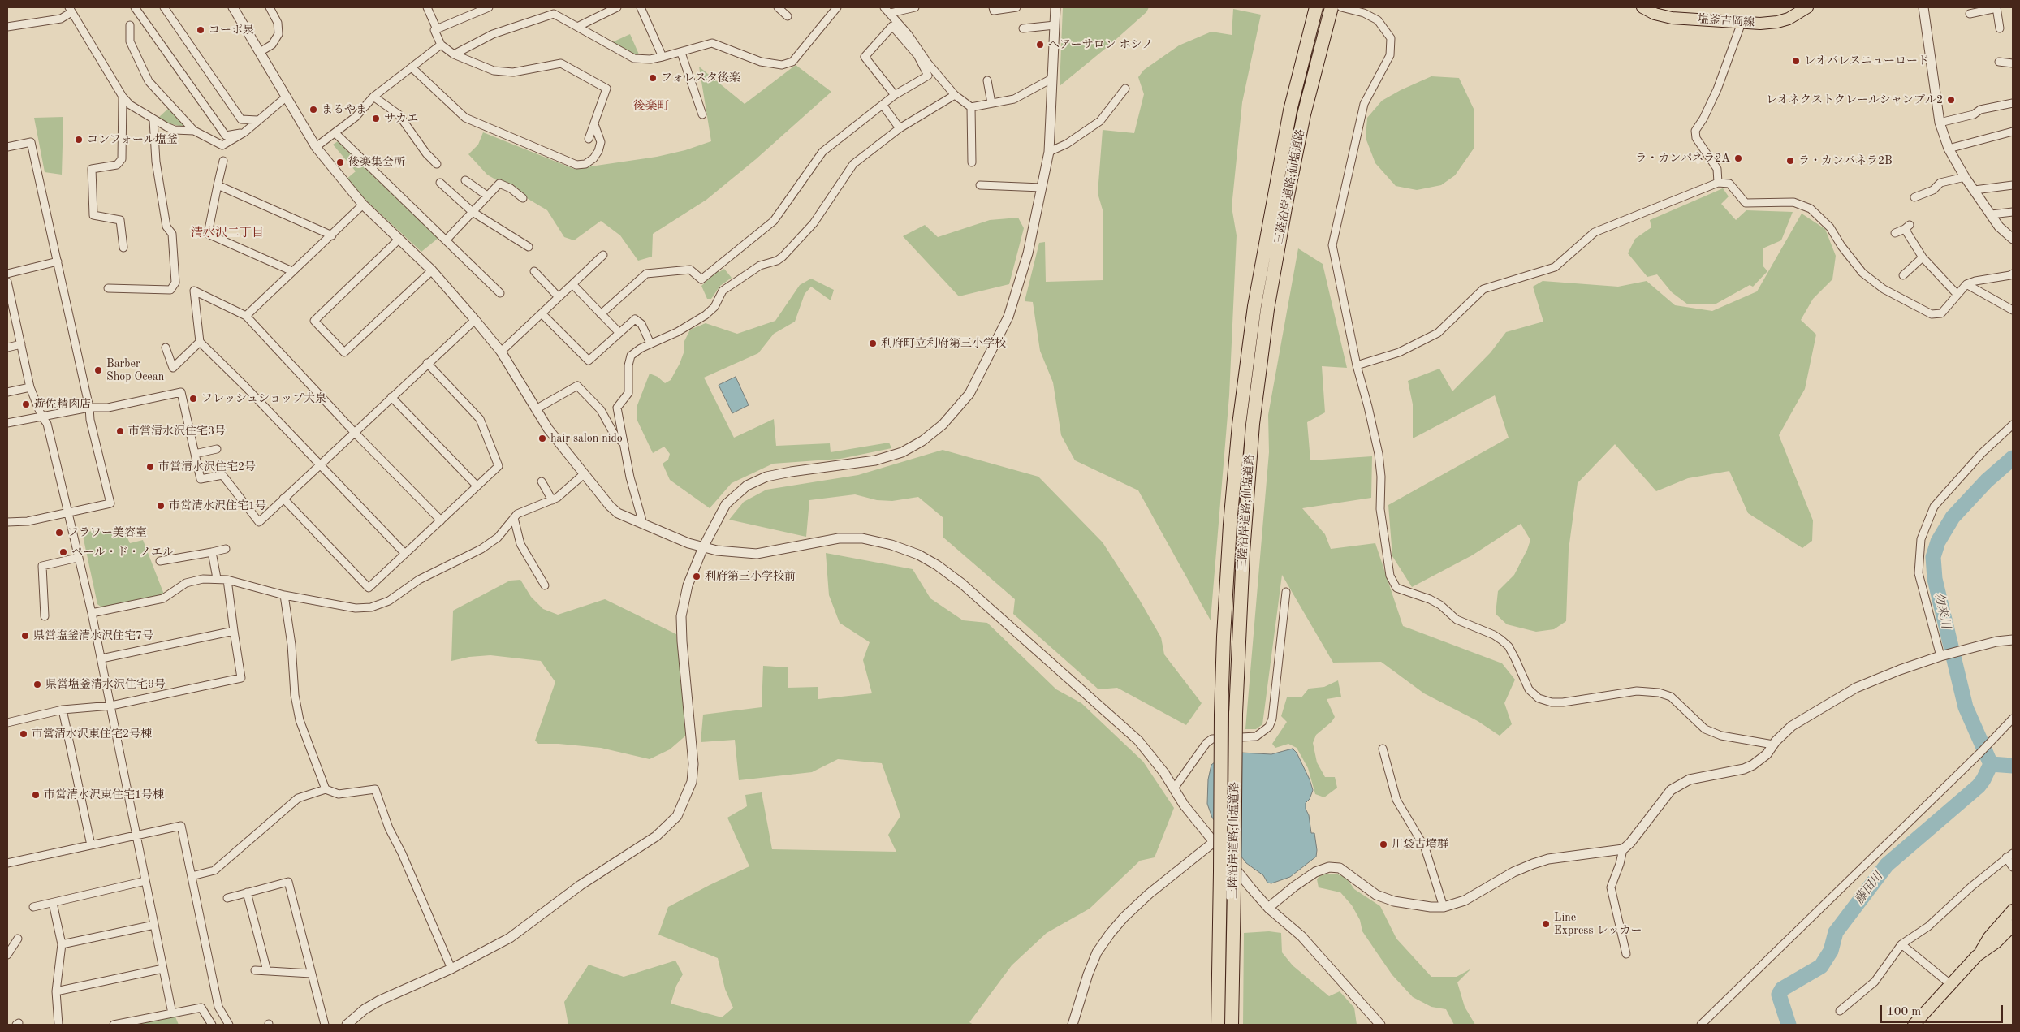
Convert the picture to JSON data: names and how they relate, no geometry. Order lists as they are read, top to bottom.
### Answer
{
  "streets": {
    "highway": ["三陸沿岸道路;仙塩道路"],
    "main road": ["塩釜吉岡線"]
  },
  "districts": ["後楽町", "清水沢二丁目"],
  "water": ["勿来川", "藤田川"],
  "places": [
    "コーポ泉",
    "ヘアーサロン ホシノ",
    "レオパレスニューロード",
    "フォレスタ後楽",
    "レオネクストクレールシャンブル2",
    "まるやま",
    "サカエ",
    "コンフォール塩釜",
    "ラ・カンパネラ2A",
    "ラ・カンパネラ2B",
    "後楽集会所",
    "利府町立利府第三小学校",
    "Barber Shop Ocean",
    "フレッシュショップ大泉",
    "遊佐精肉店",
    "市営清水沢住宅3号",
    "hair salon nido",
    "市営清水沢住宅2号",
    "市営清水沢住宅1号",
    "フラワー美容室",
    "ペール・ド・ノエル",
    "利府第三小学校前",
    "県営塩釜清水沢住宅7号",
    "県営塩釜清水沢住宅9号",
    "市営清水沢東住宅2号棟",
    "市営清水沢東住宅1号棟",
    "川袋古墳群",
    "Line Express レッカー"
  ],
  "scale_bar": "100 m"
}
